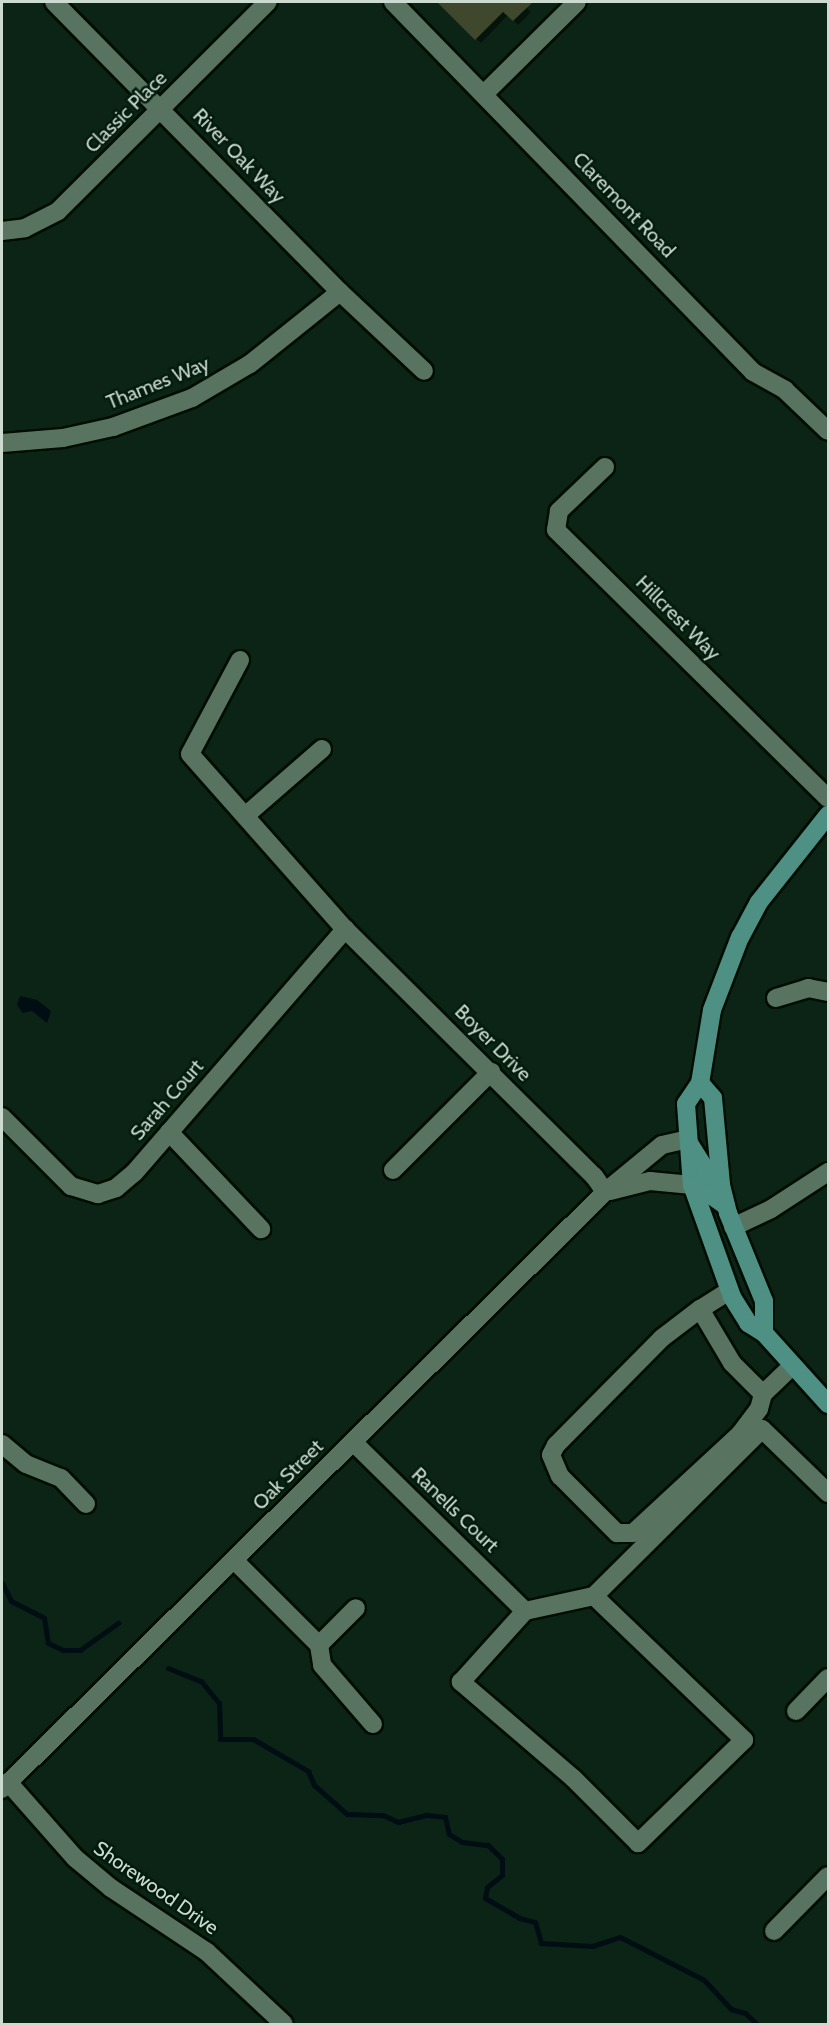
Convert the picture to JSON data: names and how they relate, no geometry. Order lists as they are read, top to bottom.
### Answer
{
  "streets": {
    "street": [
      "Classic Place",
      "River Oak Way",
      "Claremont Road",
      "Thames Way",
      "Hillcrest Way",
      "Boyer Drive",
      "Sarah Court",
      "Oak Street",
      "Ranells Court",
      "Shorewood Drive"
    ]
  },
  "crossings": [
    ["Classic Place", "River Oak Way"],
    ["River Oak Way", "Thames Way"],
    ["Boyer Drive", "Sarah Court"],
    ["Boyer Drive", "Oak Street"],
    ["Oak Street", "Ranells Court"],
    ["Oak Street", "Shorewood Drive"]
  ]
}
